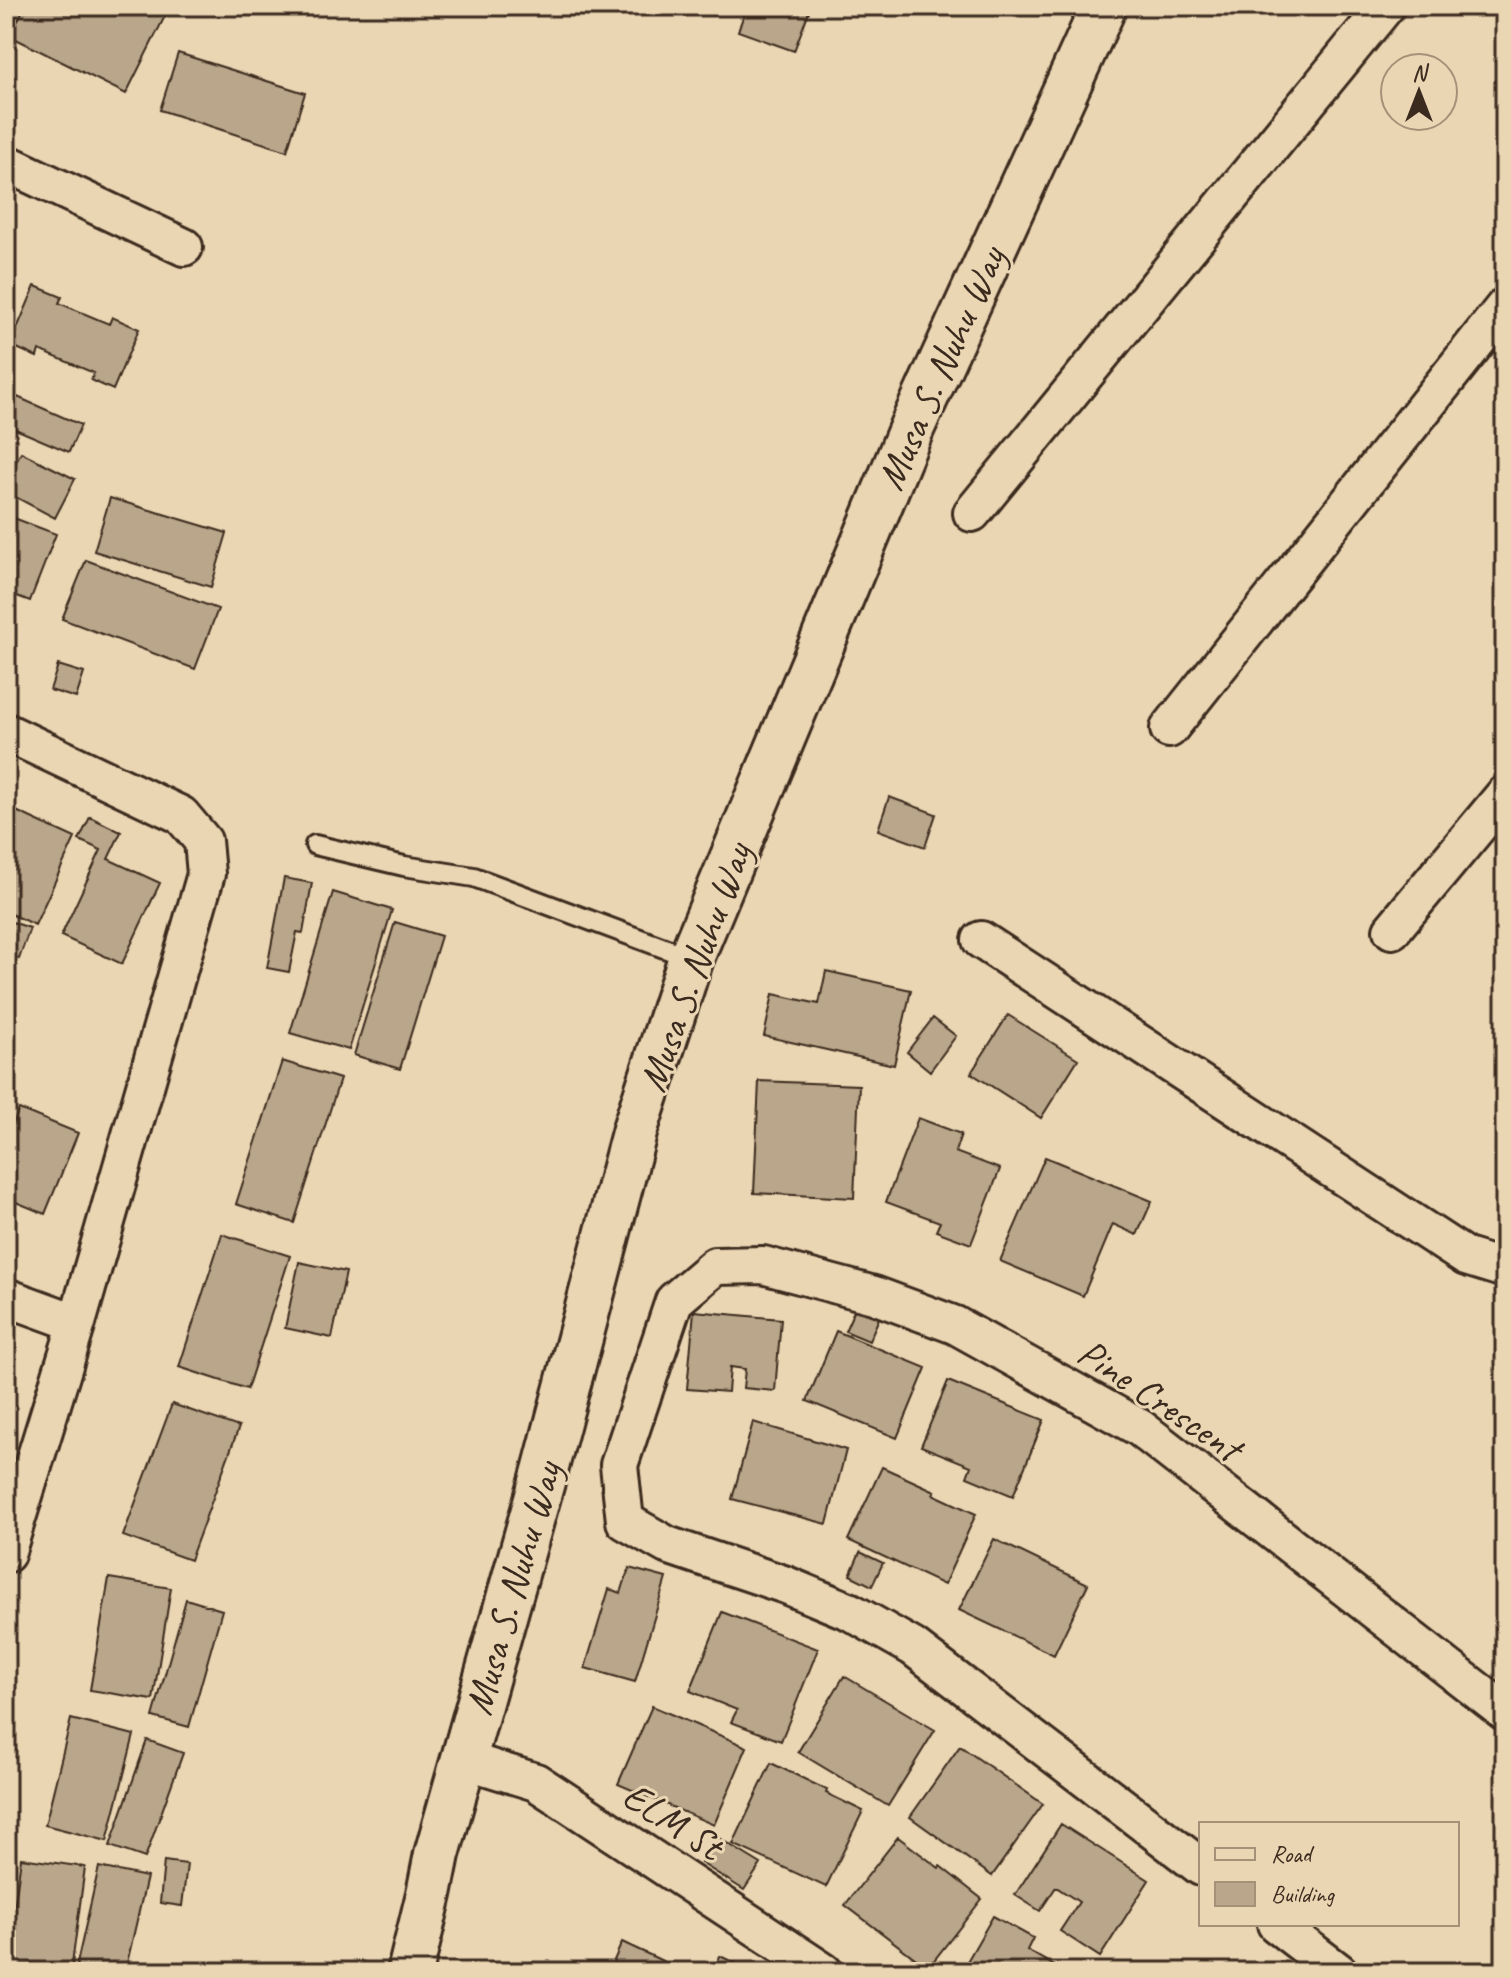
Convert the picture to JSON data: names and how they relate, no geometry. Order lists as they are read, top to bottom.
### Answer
{
  "streets": {
    "street": ["Musa S. Nuhu Way", "Pine Crescent", "ELM St"]
  },
  "crossings": [
    ["Musa S. Nuhu Way", "ELM St"]
  ],
  "legend": ["Road", "Building"],
  "north": "top"
}
